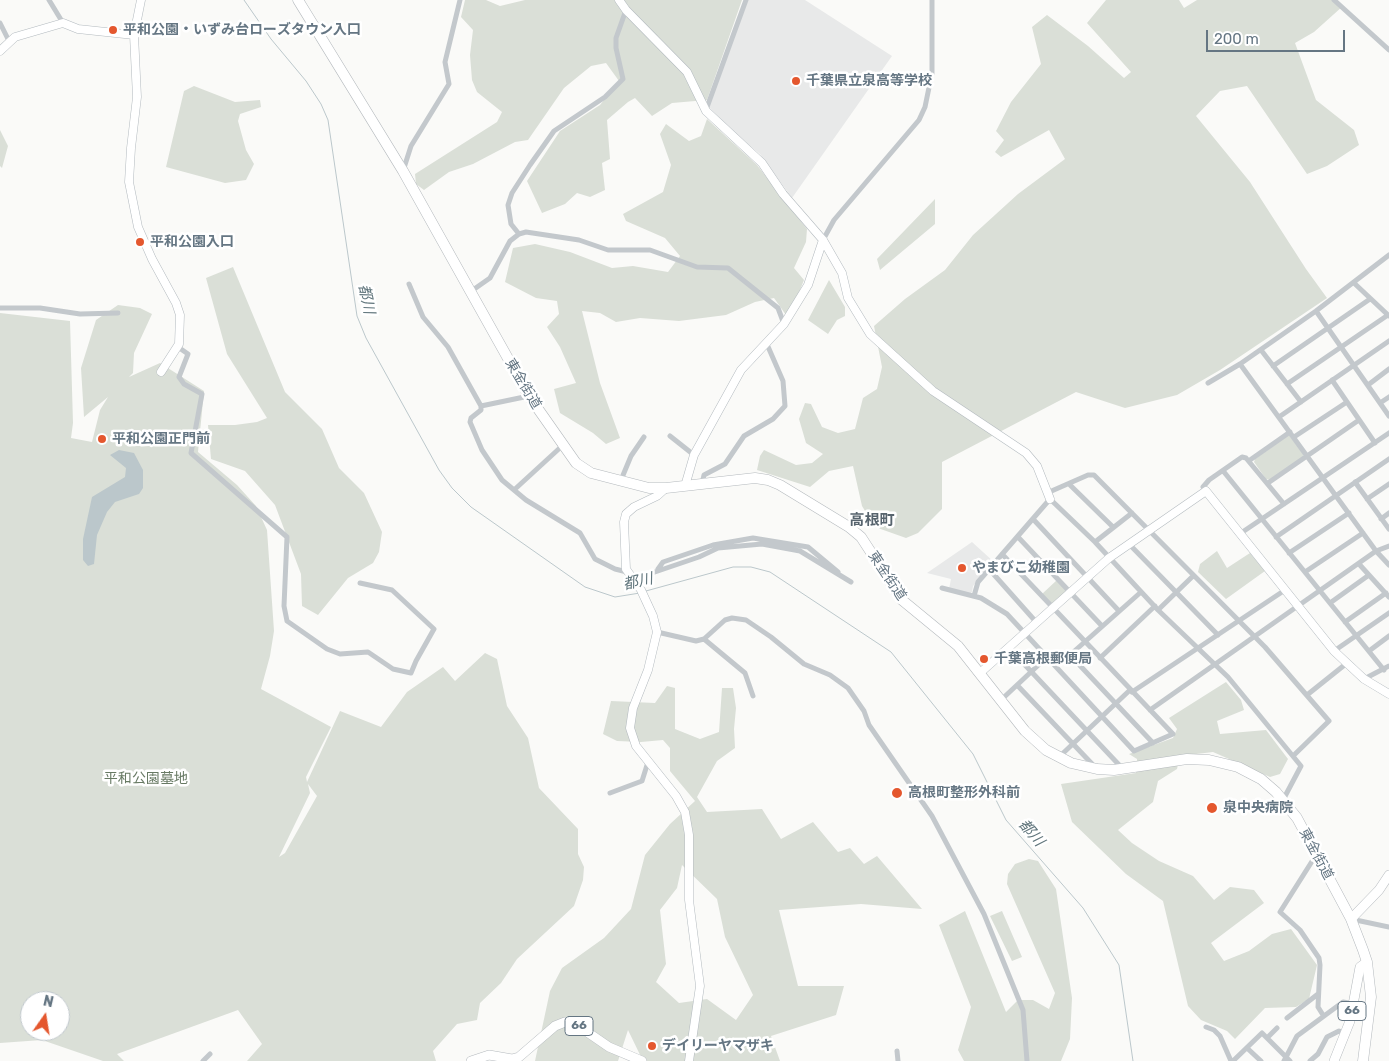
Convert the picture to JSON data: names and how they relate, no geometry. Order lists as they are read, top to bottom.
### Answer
{
  "streets": {
    "highway": ["東金街道"],
    "main road": ["66"]
  },
  "crossings": [
    ["東金街道", "66"]
  ],
  "districts": ["高根町"],
  "water": ["都川"],
  "parks": ["平和公園墓地"],
  "places": [
    "平和公園・いずみ台ローズタウン入口",
    "千葉県立泉高等学校",
    "平和公園入口",
    "平和公園正門前",
    "やまびこ幼稚園",
    "千葉高根郵便局",
    "高根町整形外科前",
    "泉中央病院",
    "デイリーヤマザキ"
  ],
  "scale_bar": "200 m",
  "north": "top"
}
